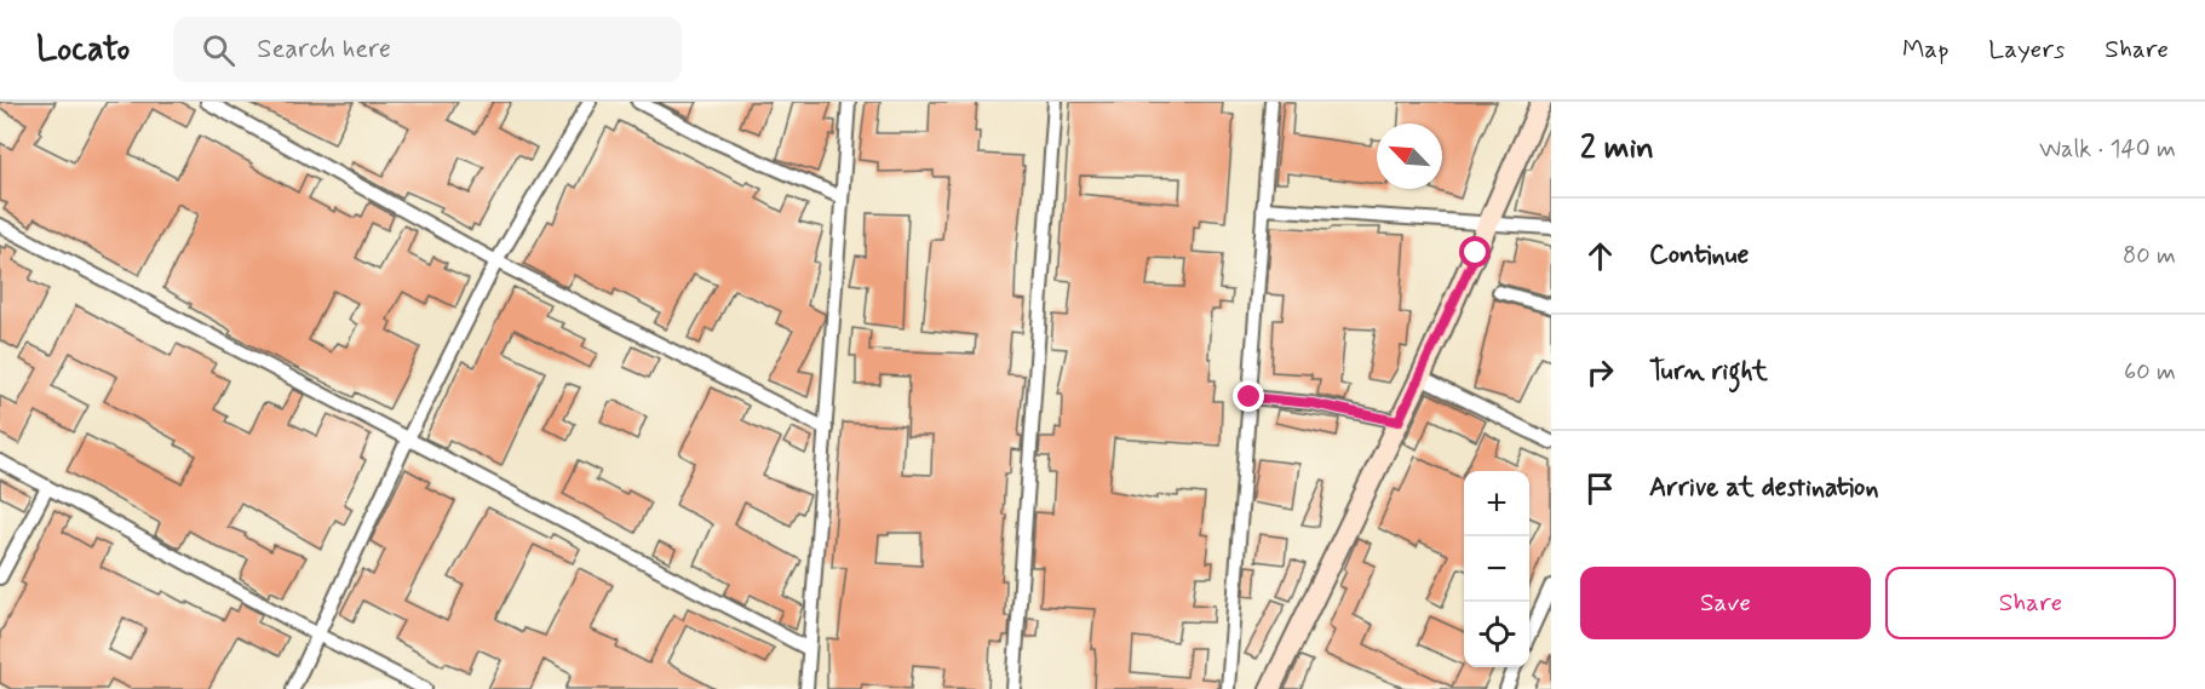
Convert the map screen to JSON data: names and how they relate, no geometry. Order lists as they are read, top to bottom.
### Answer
{
  "north": "top left",
  "page": {
    "header": "Locato",
    "search": "Search here",
    "nav": ["Map", "Layers", "Share"],
    "heading": ["2 min", "Walk · 140 m"],
    "list": [
      ["Continue", "80 m"],
      ["Turn right", "60 m"],
      "Arrive at destination"
    ],
    "map_buttons": ["+", "−"],
    "buttons": ["Save", "Share"]
  }
}
